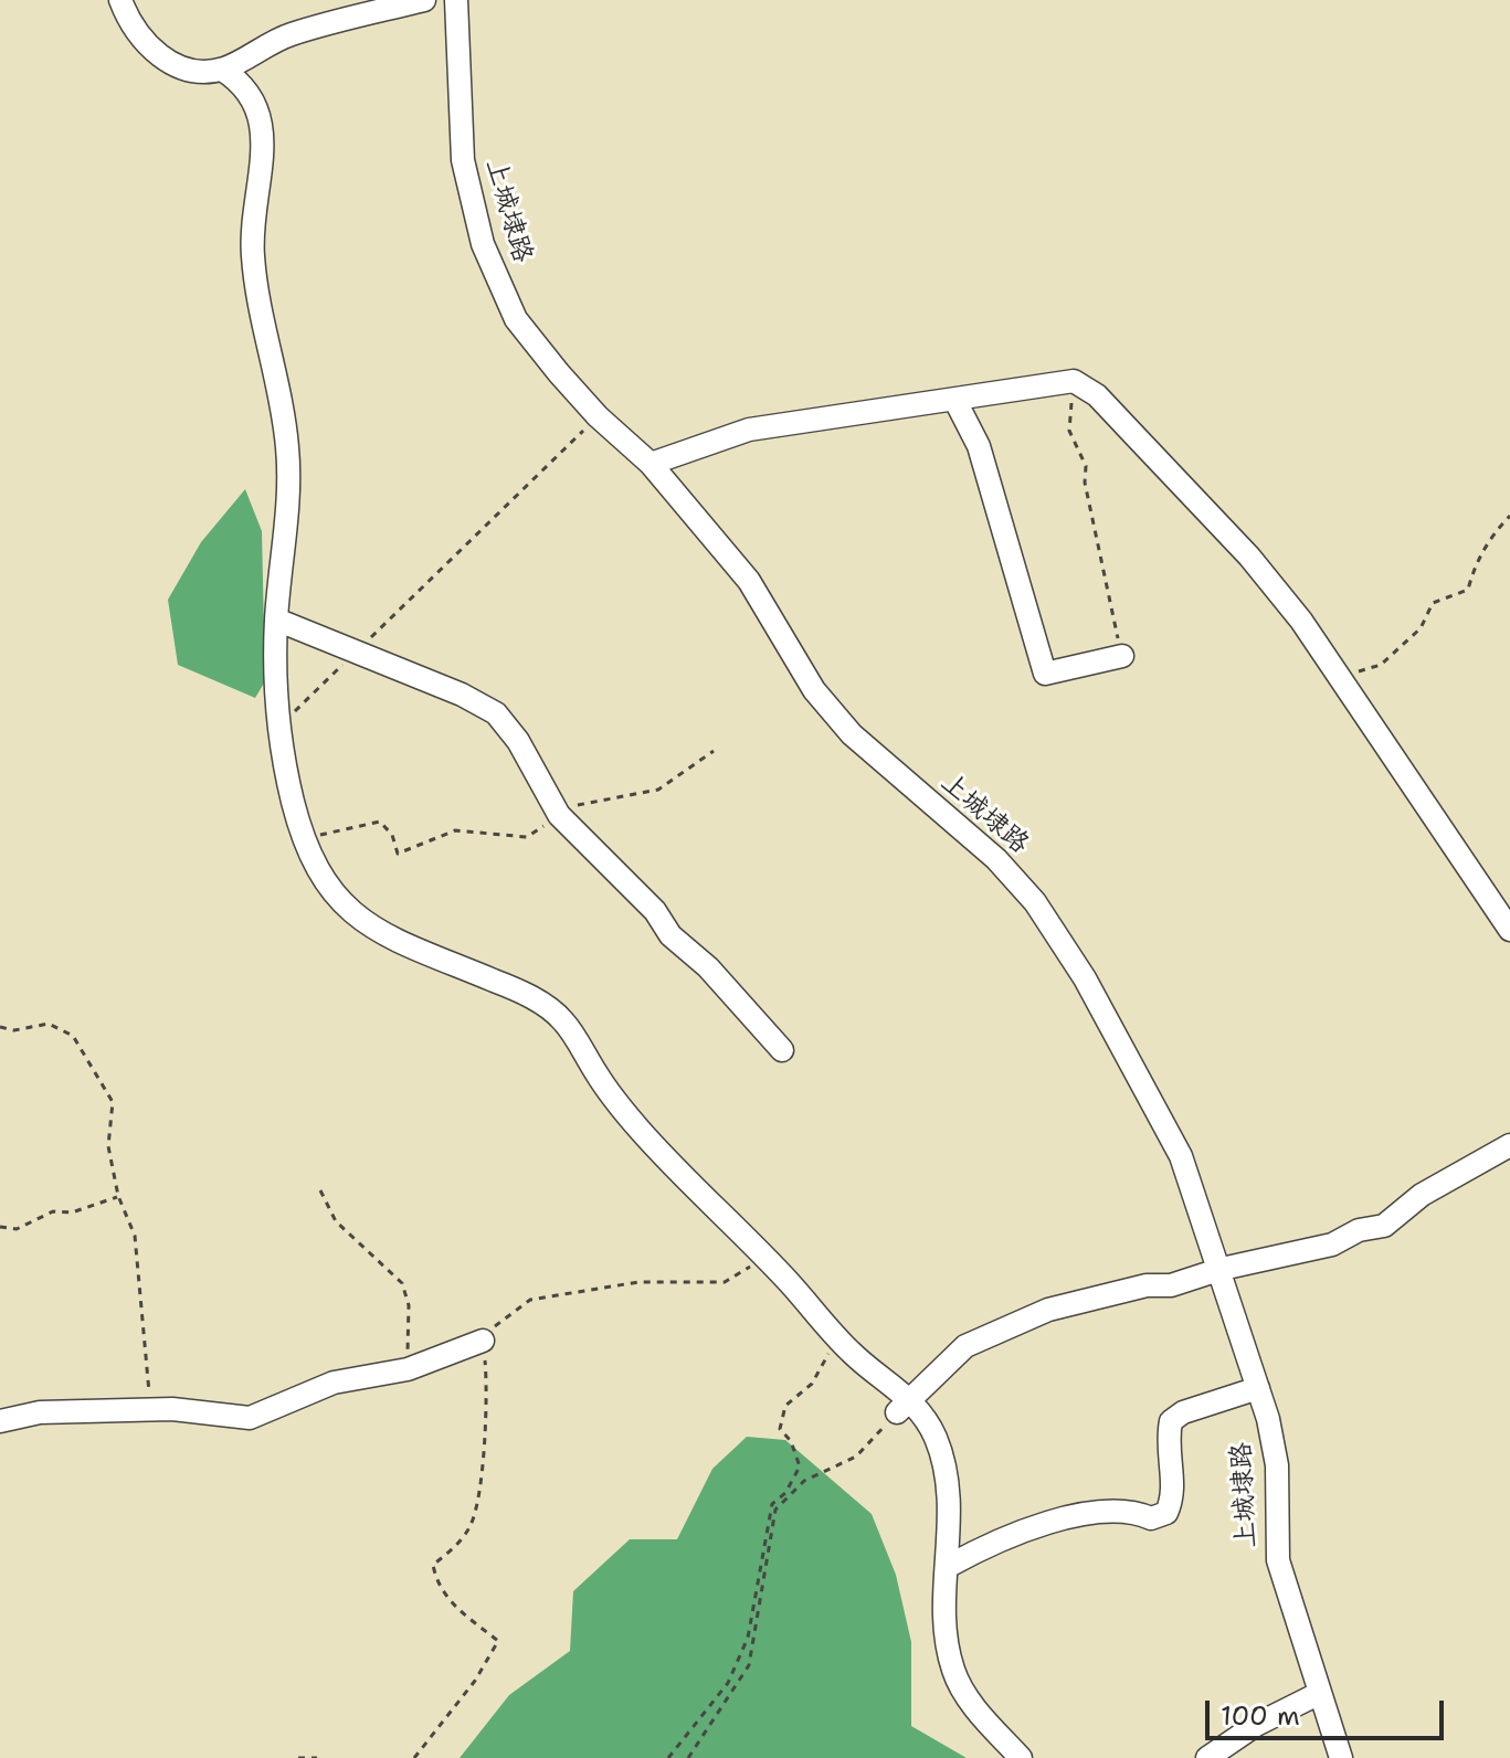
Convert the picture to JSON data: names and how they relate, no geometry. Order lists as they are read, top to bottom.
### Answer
{
  "streets": {
    "street": ["上城埭路"]
  },
  "scale_bar": "100 m"
}
